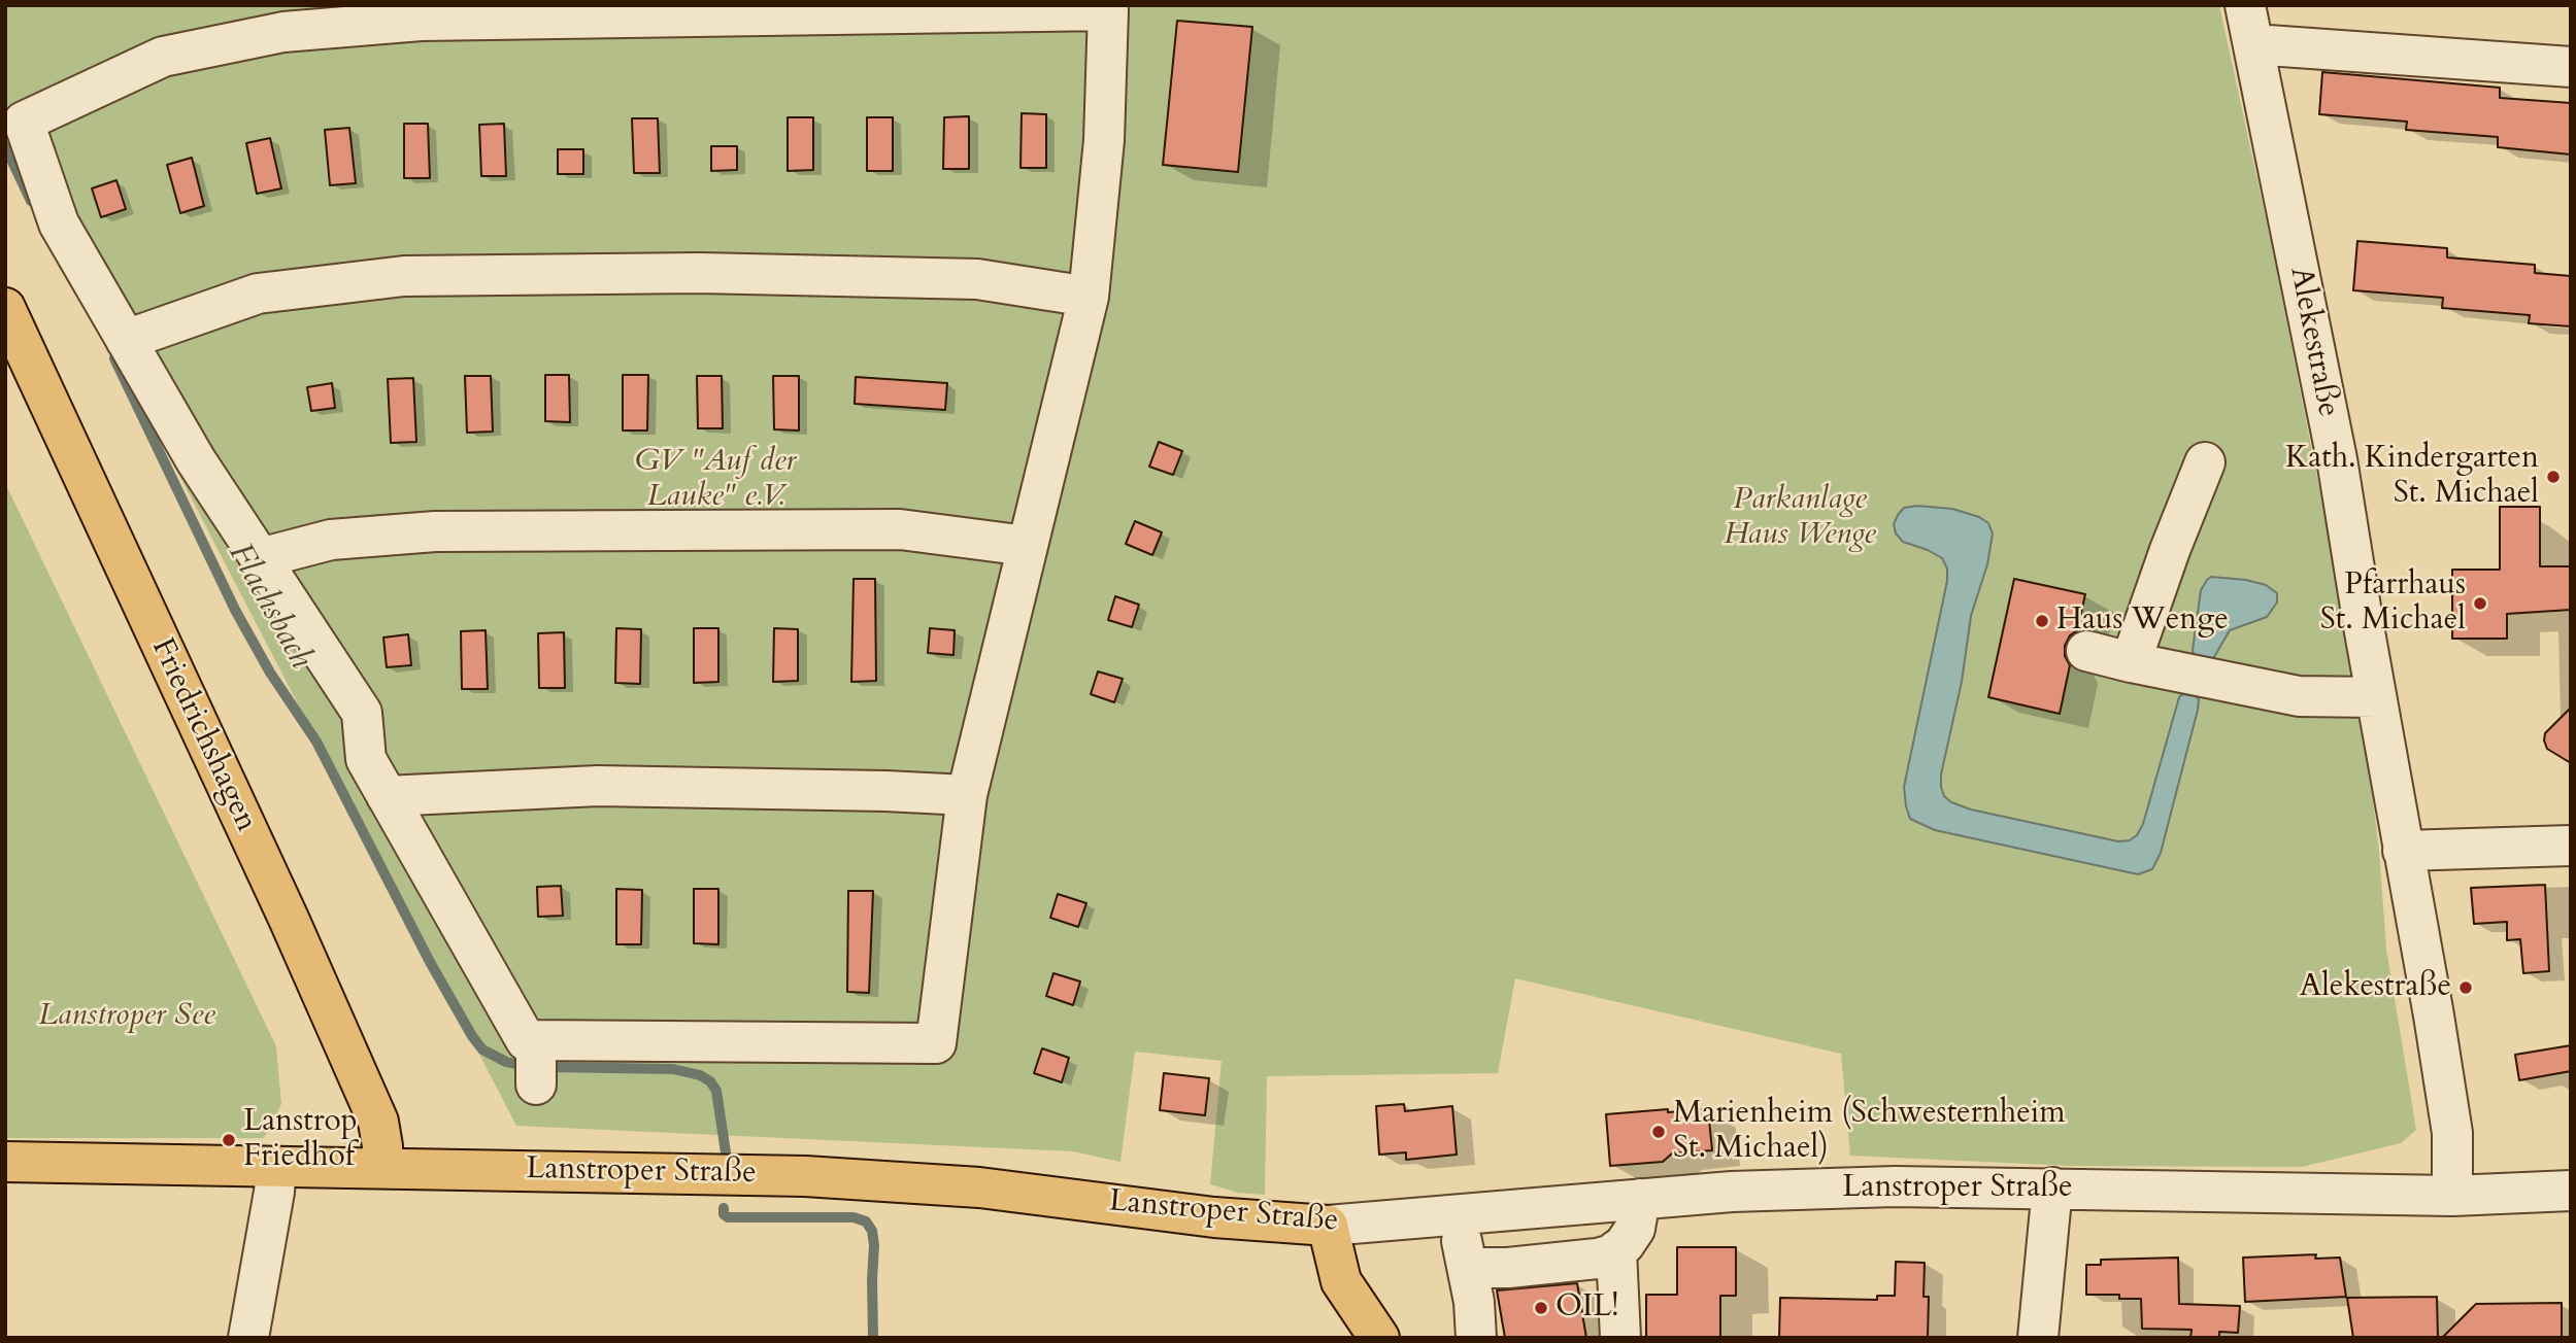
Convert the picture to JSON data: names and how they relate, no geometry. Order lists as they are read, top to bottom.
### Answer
{
  "streets": {
    "main road": ["Friedrichshagen", "Lanstroper Straße"],
    "street": ["Alekestraße"]
  },
  "crossings": [
    ["Alekestraße", "Lanstroper Straße"],
    ["Friedrichshagen", "Lanstroper Straße"]
  ],
  "water": ["Flachsbach"],
  "parks": ["GV \"Auf der Lauke\" e.V.", "Parkanlage Haus Wenge", "Lanstroper See"],
  "places": [
    "Kath. Kindergarten St. Michael",
    "Pfarrhaus St. Michael",
    "Haus Wenge",
    "Alekestraße",
    "Marienheim (Schwesternheim St. Michael)",
    "Lanstrop Friedhof",
    "OIL!"
  ]
}
